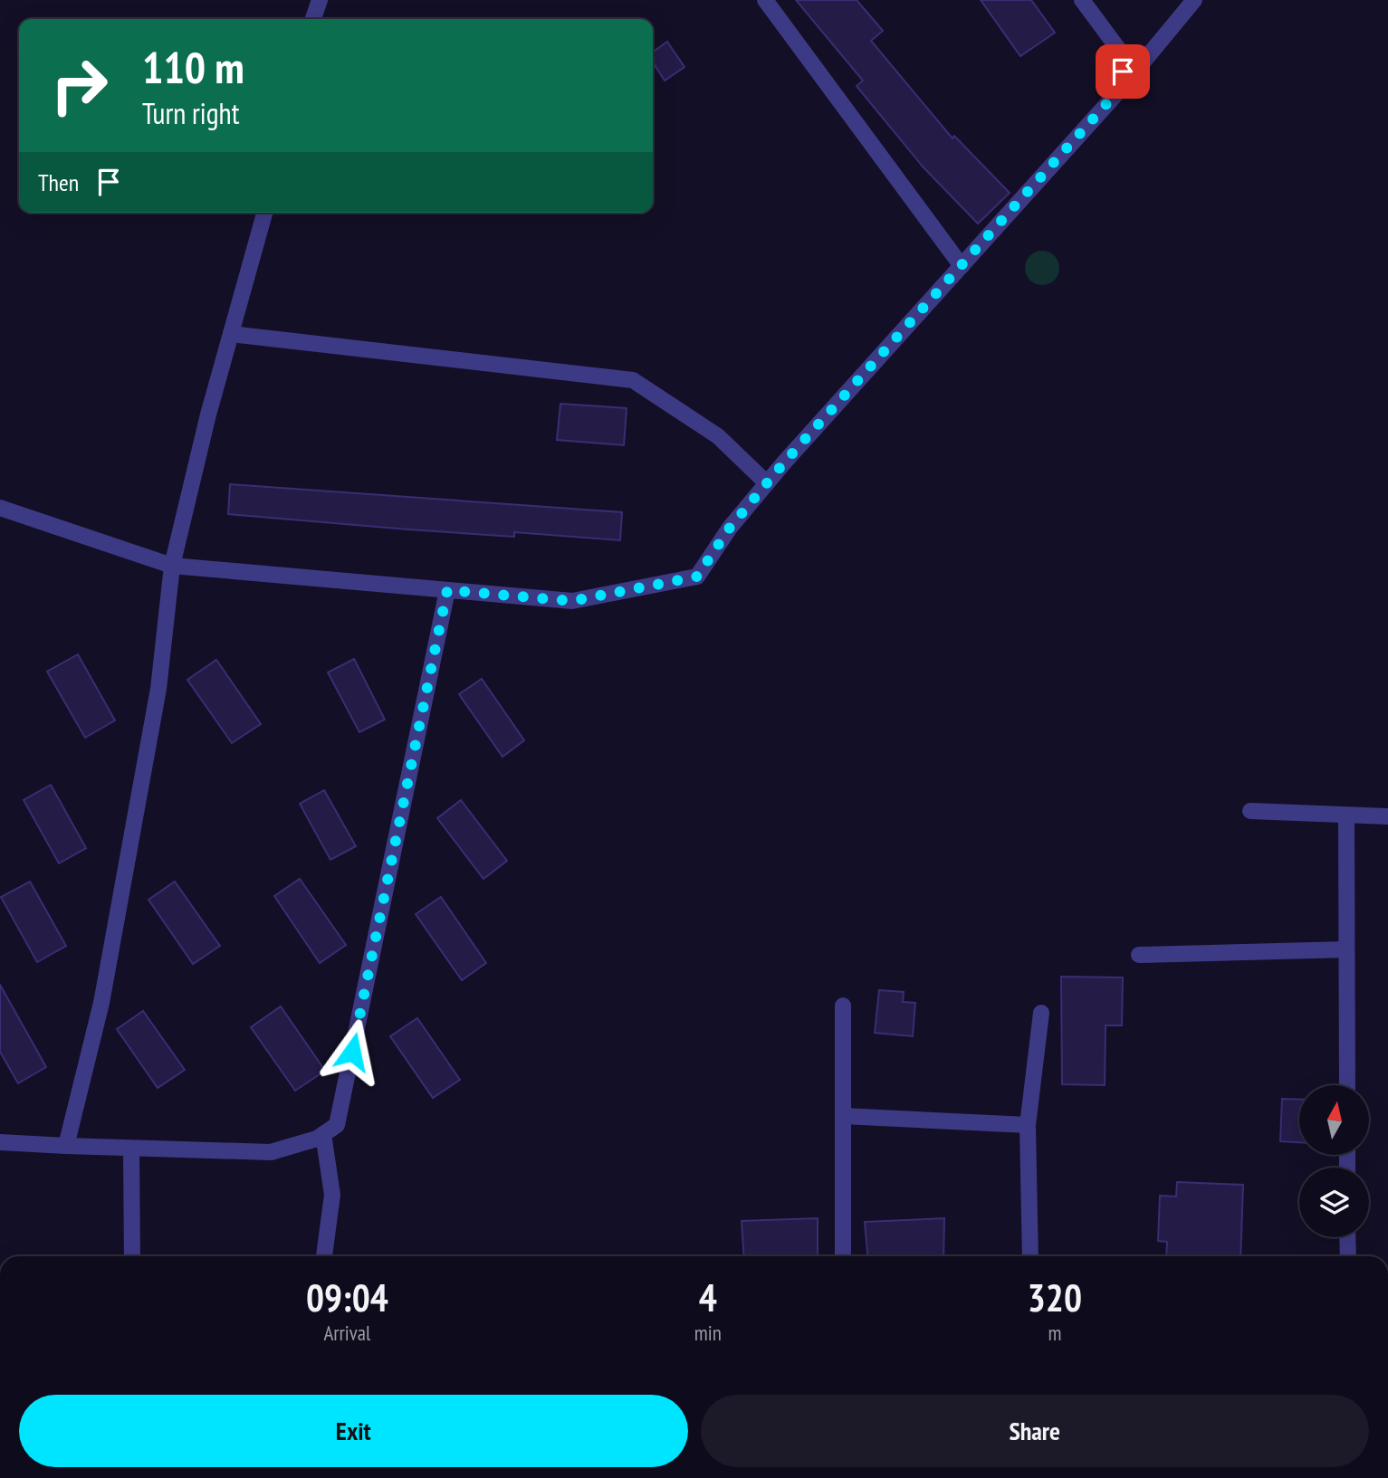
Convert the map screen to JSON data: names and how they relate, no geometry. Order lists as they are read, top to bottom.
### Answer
{
  "north": "top",
  "page": {
    "turn": ["110 m", "Turn right"],
    "then": "Then",
    "eta": [
      "09:04",
      "Arrival",
      "4",
      "min",
      "320",
      "m"
    ],
    "buttons": ["Exit", "Share"]
  }
}
